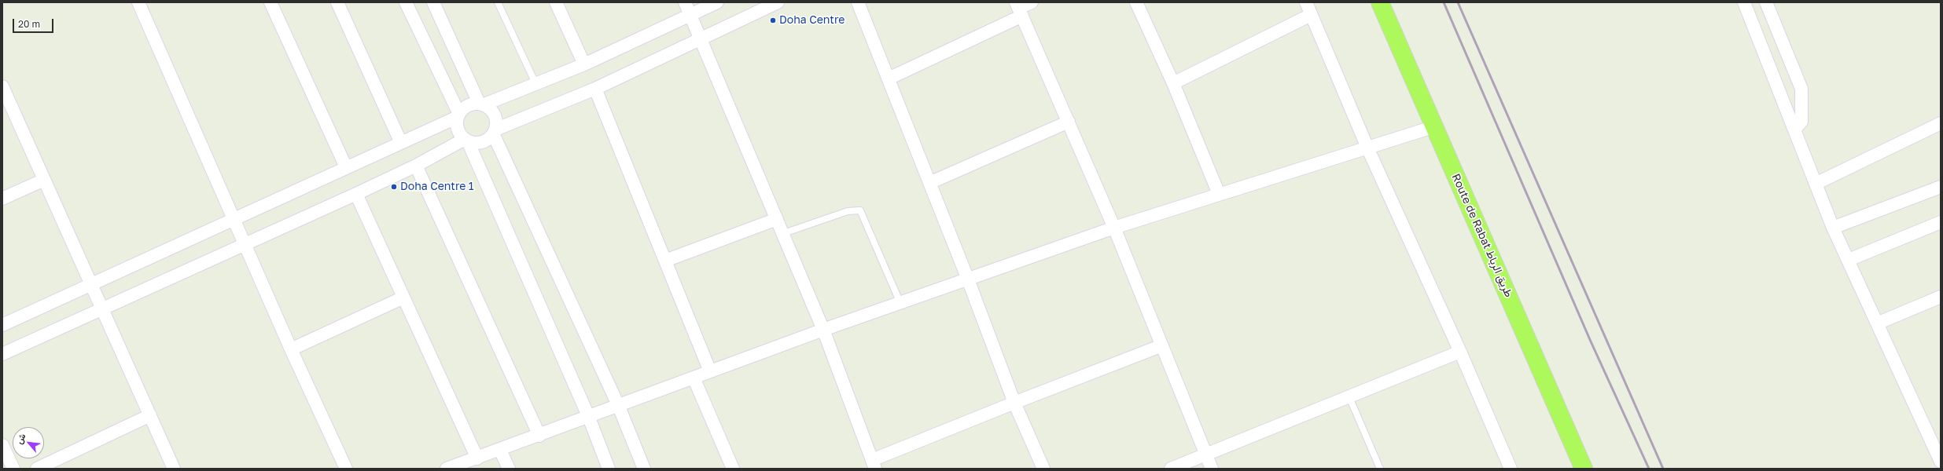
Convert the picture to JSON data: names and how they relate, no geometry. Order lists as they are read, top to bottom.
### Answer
{
  "streets": {
    "main road": ["Route de Rabat طريق الرباط"]
  },
  "places": ["Doha Centre", "Doha Centre 1"],
  "scale_bar": "20 m",
  "north": "top left"
}
